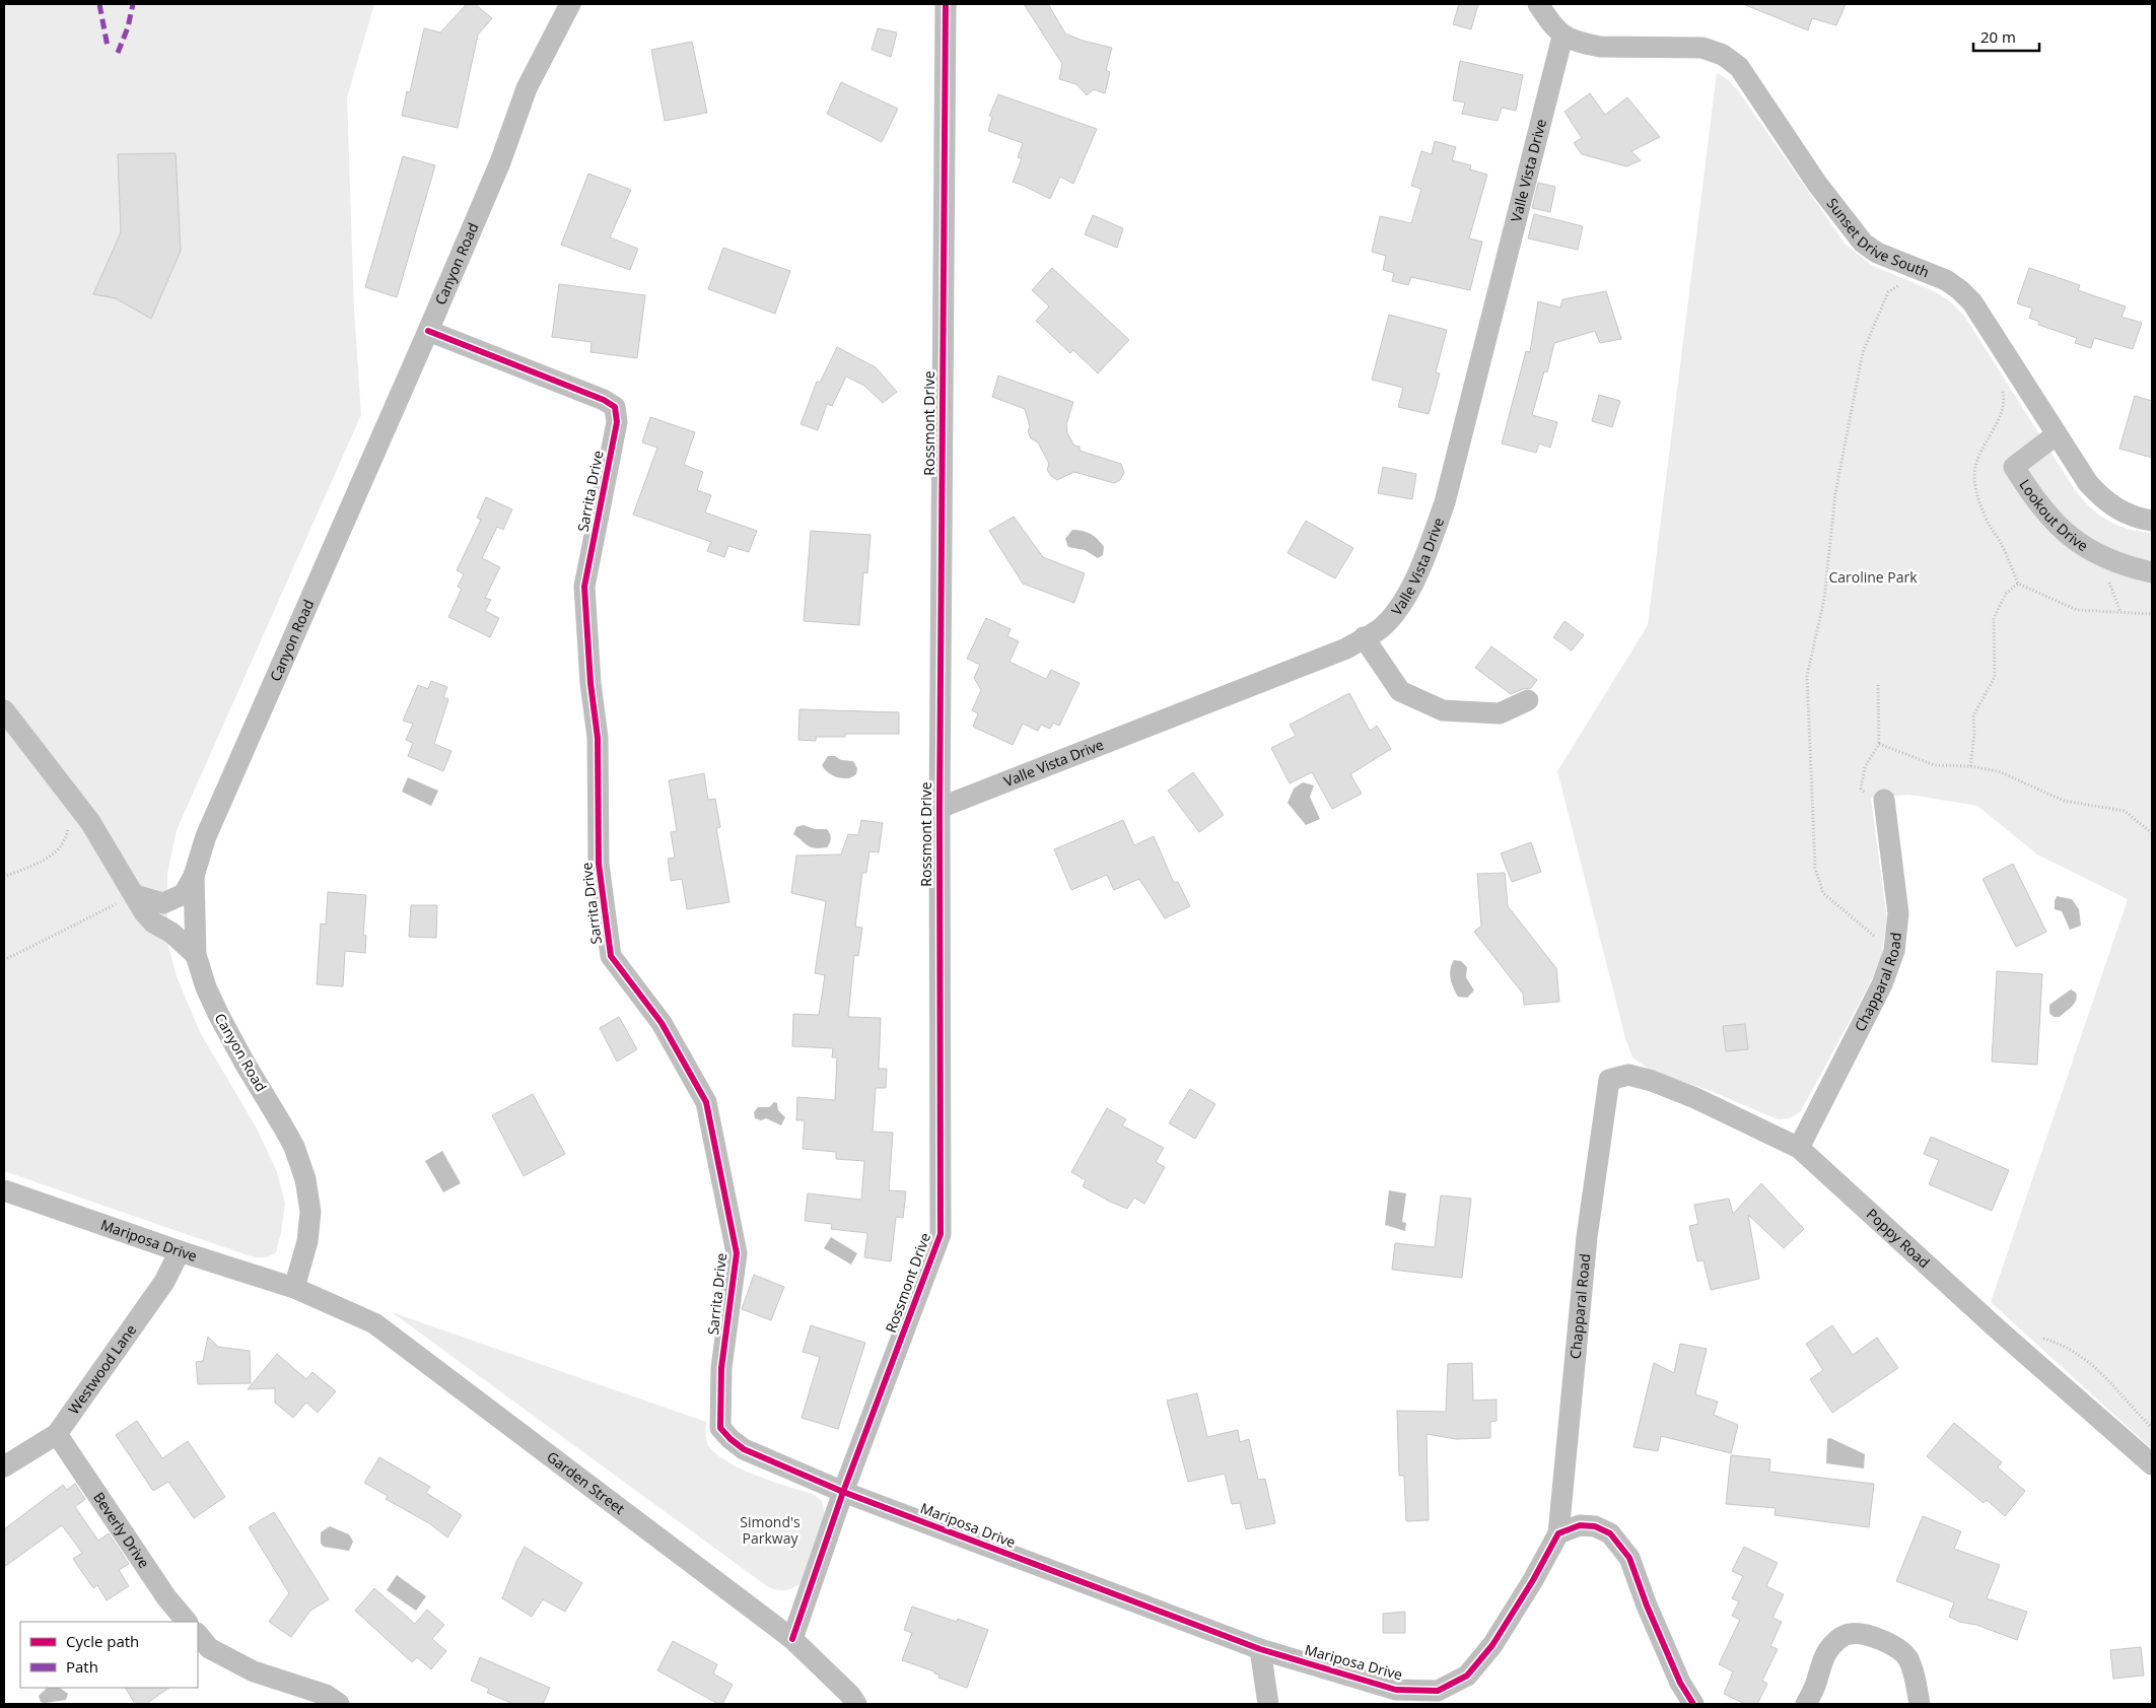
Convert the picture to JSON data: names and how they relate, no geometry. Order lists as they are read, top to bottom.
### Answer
{
  "streets": {
    "street": [
      "Valle Vista Drive",
      "Sunset Drive South",
      "Canyon Road",
      "Rossmont Drive",
      "Sarrita Drive",
      "Lookout Drive",
      "Chapparal Road",
      "Poppy Road",
      "Mariposa Drive",
      "Westwood Lane",
      "Garden Street",
      "Beverly Drive"
    ]
  },
  "crossings": [
    ["Valle Vista Drive", "Sunset Drive South"],
    ["Valle Vista Drive", "Rossmont Drive"],
    ["Sunset Drive South", "Lookout Drive"],
    ["Canyon Road", "Sarrita Drive"],
    ["Canyon Road", "Mariposa Drive"],
    ["Canyon Road", "Garden Street"],
    ["Rossmont Drive", "Sarrita Drive"],
    ["Rossmont Drive", "Mariposa Drive"],
    ["Rossmont Drive", "Garden Street"],
    ["Sarrita Drive", "Mariposa Drive"],
    ["Chapparal Road", "Poppy Road"],
    ["Chapparal Road", "Mariposa Drive"],
    ["Mariposa Drive", "Westwood Lane"],
    ["Mariposa Drive", "Garden Street"],
    ["Westwood Lane", "Beverly Drive"]
  ],
  "parks": ["Caroline Park", "Simond's Parkway"],
  "legend": ["Cycle path", "Path"],
  "scale_bar": "20 m"
}
